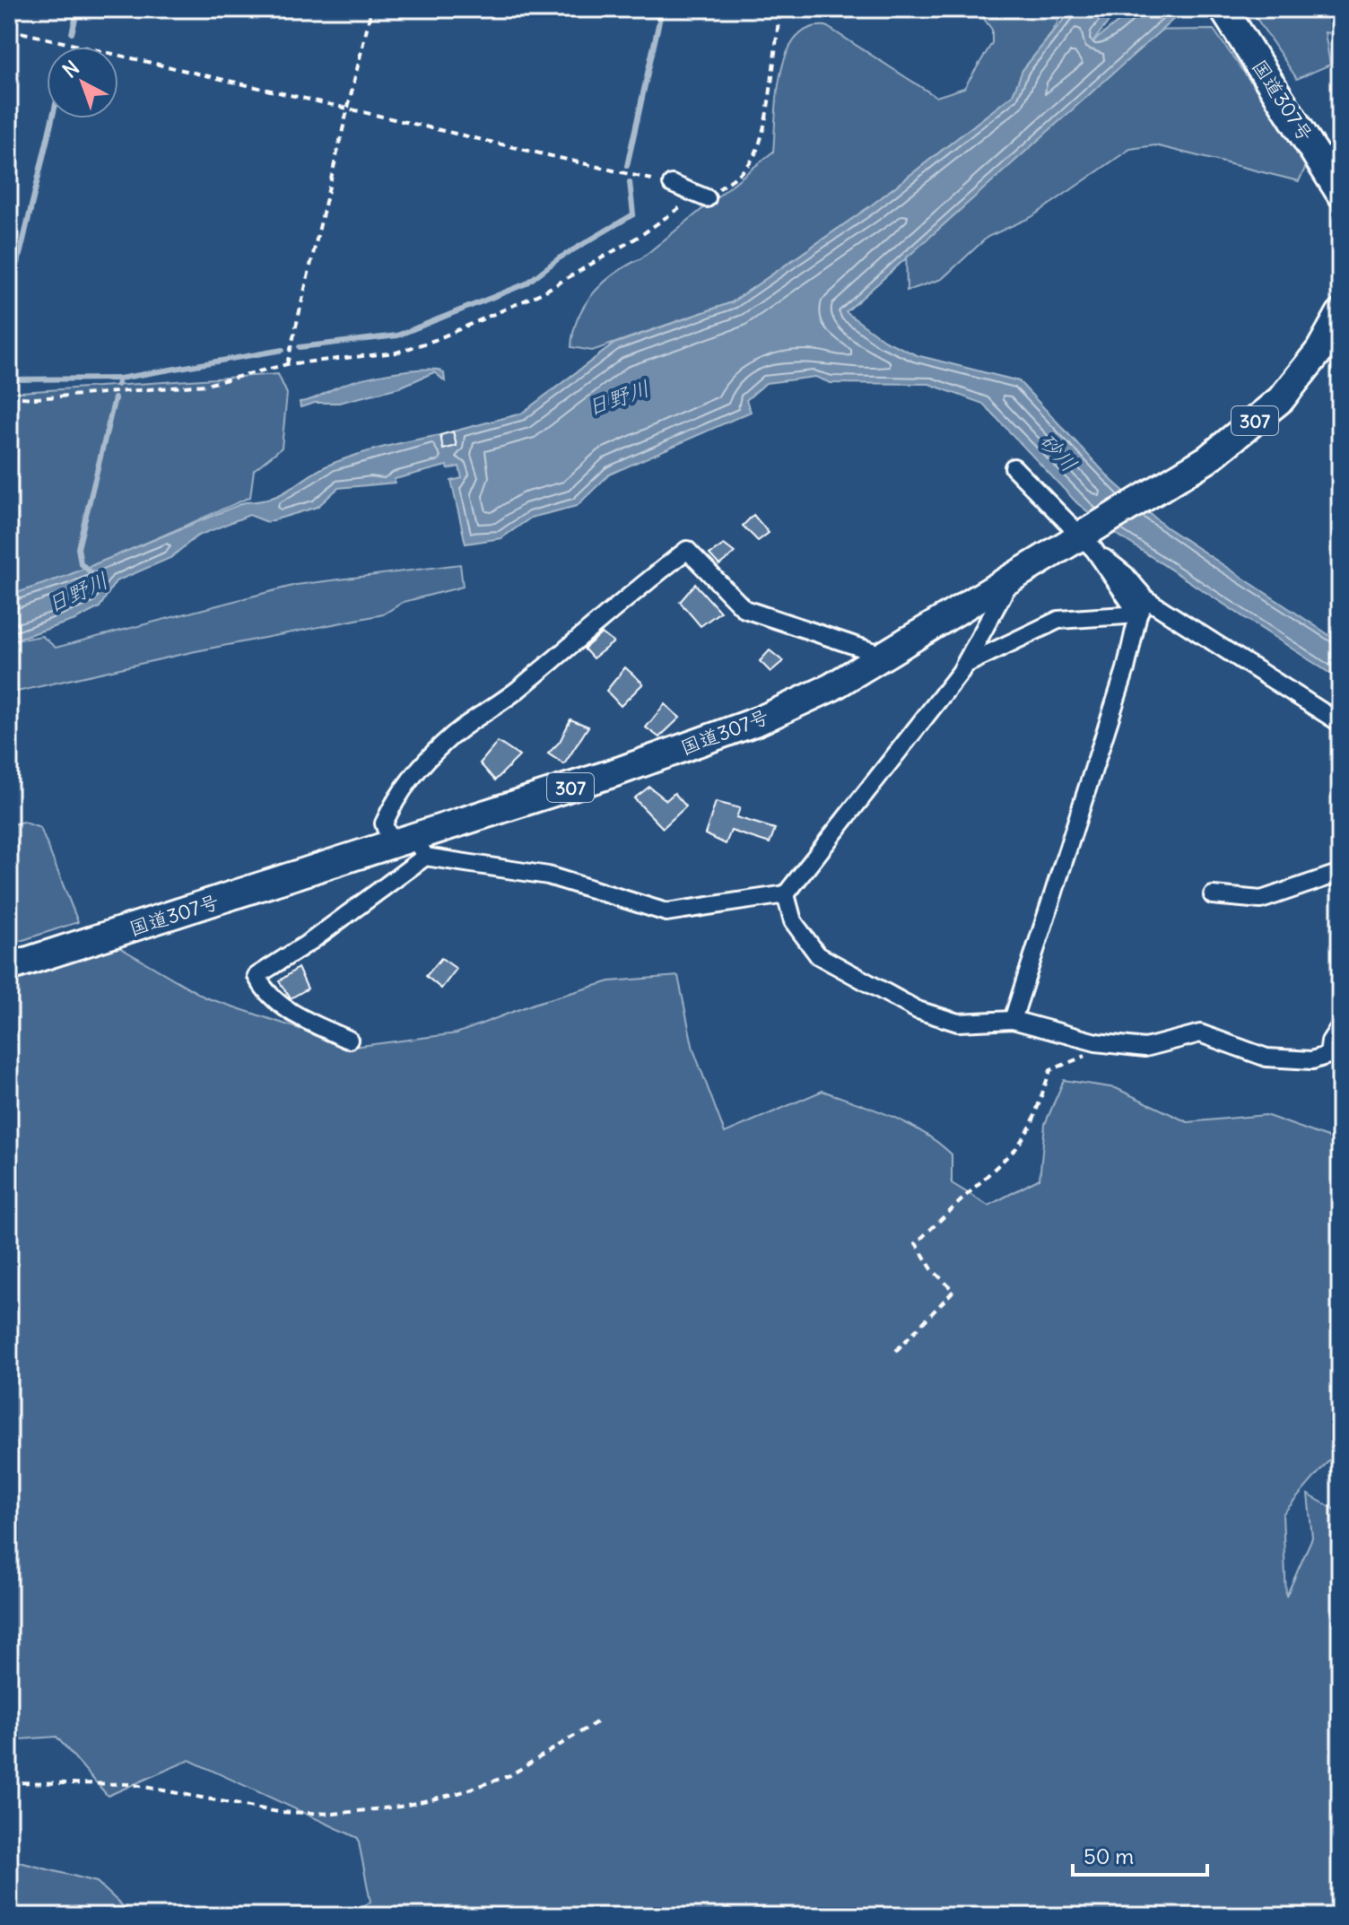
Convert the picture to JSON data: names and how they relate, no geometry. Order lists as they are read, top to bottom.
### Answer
{
  "streets": {
    "highway": ["国道307号", "307"]
  },
  "water": ["日野川", "砂川"],
  "scale_bar": "50 m",
  "north": "top left"
}
